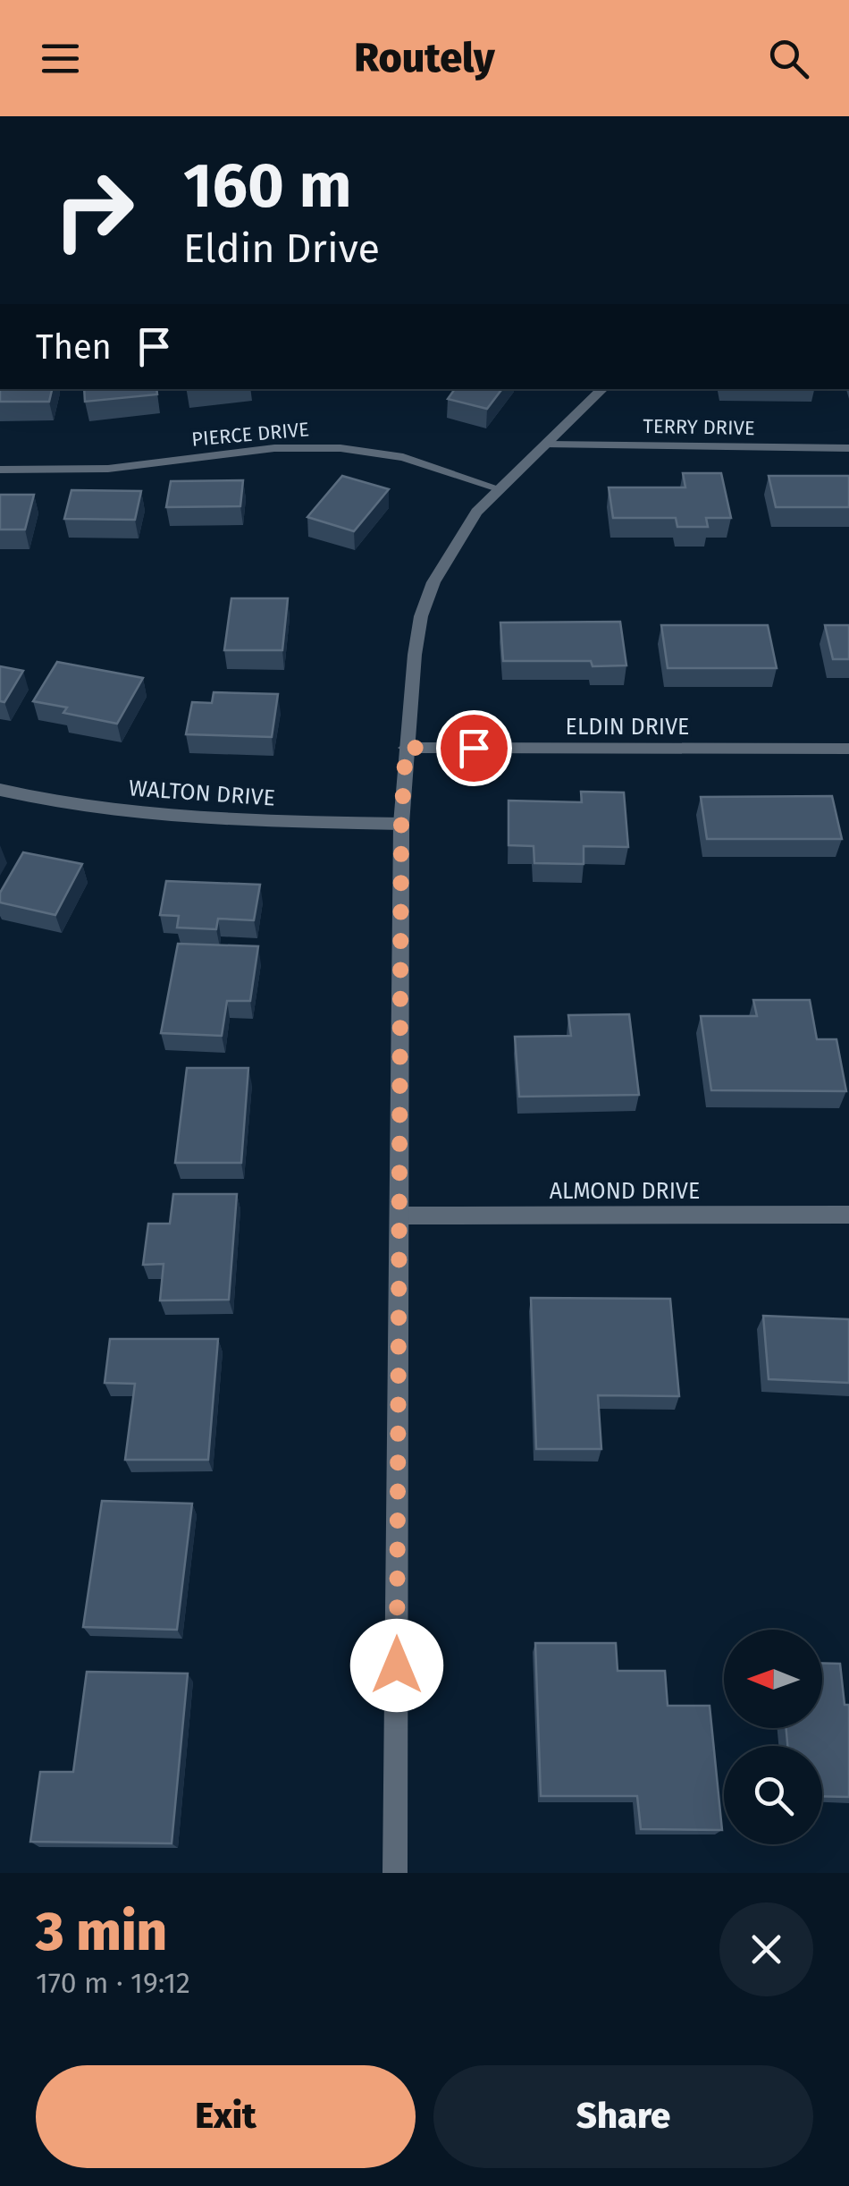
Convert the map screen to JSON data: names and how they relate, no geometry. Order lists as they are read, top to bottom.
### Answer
{
  "streets": {
    "street": [
      "TERRY DRIVE",
      "PIERCE DRIVE",
      "ELDIN DRIVE",
      "WALTON DRIVE",
      "ALMOND DRIVE"
    ]
  },
  "north": "left",
  "page": {
    "header": "Routely",
    "turn": ["160 m", "Eldin Drive"],
    "then": "Then",
    "heading": ["3 min", "170 m · 19:12"],
    "buttons": ["Exit", "Share"]
  }
}
